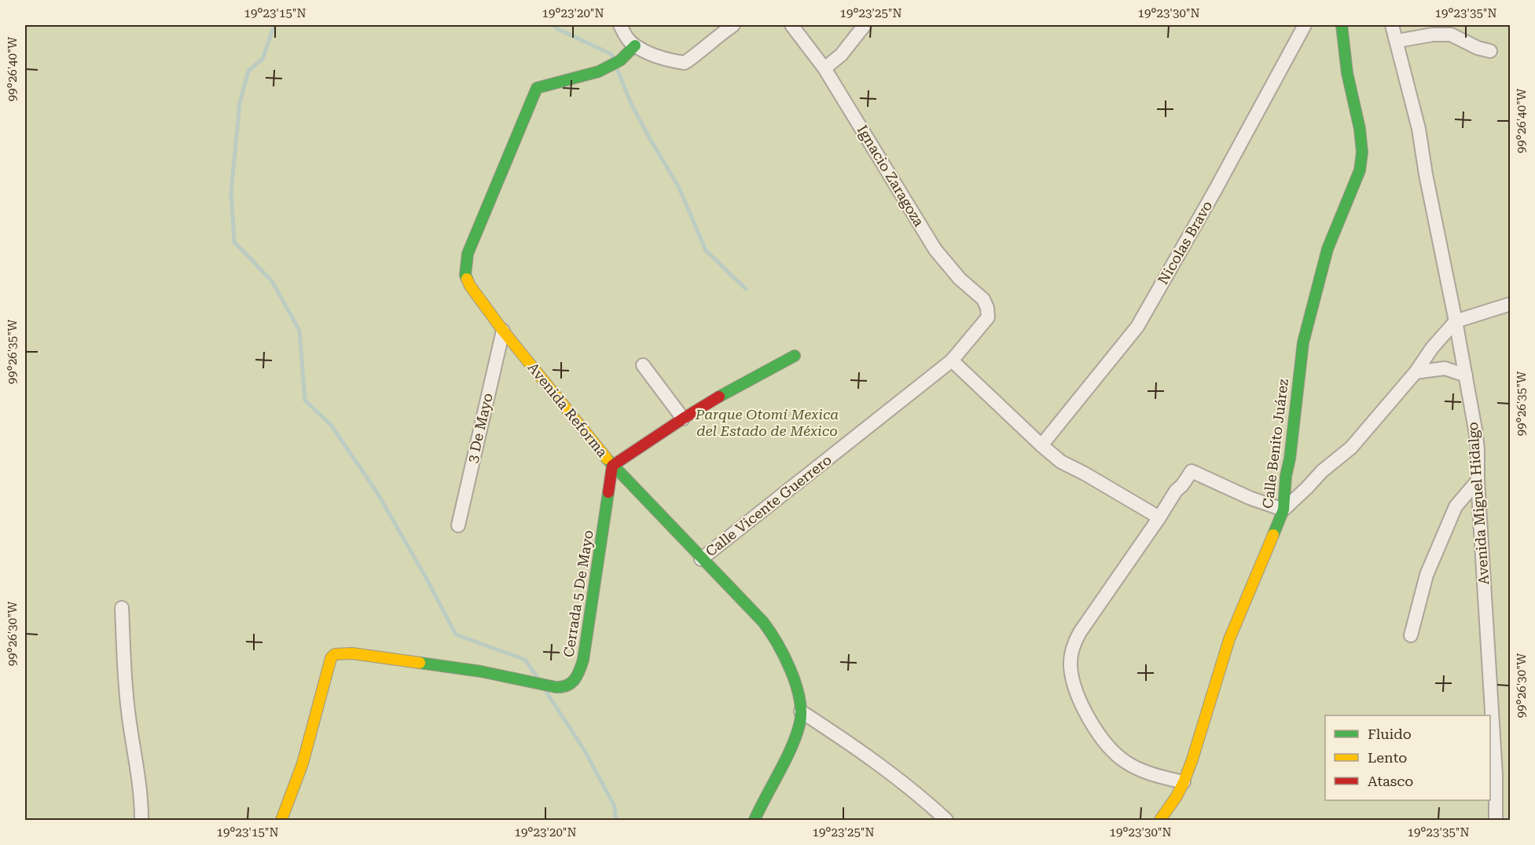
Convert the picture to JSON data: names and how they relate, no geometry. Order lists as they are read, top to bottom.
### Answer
{
  "streets": {
    "street": [
      "Ignacio Zaragoza",
      "Nicolas Bravo",
      "Avenida Reforma",
      "3 De Mayo",
      "Calle Benito Juárez",
      "Avenida Miguel Hidalgo",
      "Calle Vicente Guerrero",
      "Cerrada 5 De Mayo"
    ]
  },
  "crossings": [
    ["Ignacio Zaragoza", "Calle Vicente Guerrero"],
    ["Avenida Reforma", "3 De Mayo"],
    ["Avenida Reforma", "Calle Vicente Guerrero"],
    ["Avenida Reforma", "Cerrada 5 De Mayo"]
  ],
  "parks": ["Parque Otomí Mexica del Estado de México"],
  "legend": ["Fluido", "Lento", "Atasco"],
  "coordinates": [
    "19°23'15\"N",
    "19°23'20\"N",
    "19°23'25\"N",
    "19°23'30\"N",
    "19°23'35\"N",
    "99°26'40\"W",
    "99°26'35\"W",
    "99°26'30\"W"
  ]
}
